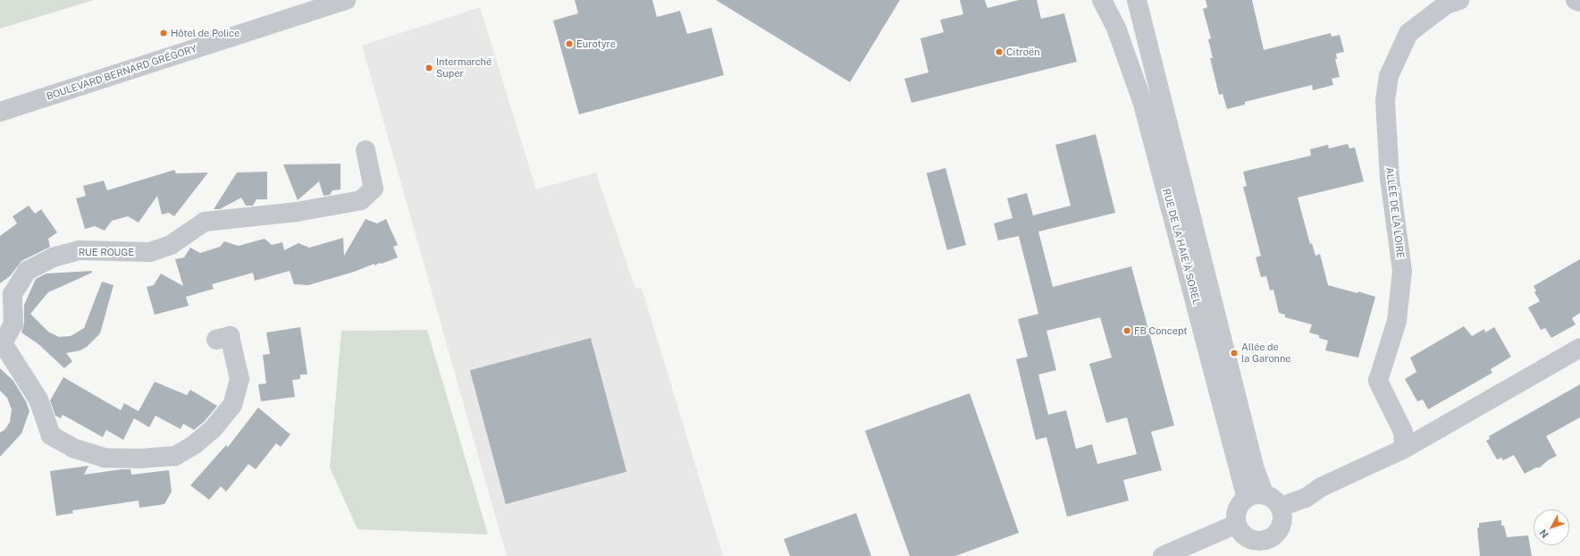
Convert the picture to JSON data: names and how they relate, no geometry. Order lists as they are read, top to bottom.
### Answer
{
  "streets": {
    "street": [
      "BOULEVARD BERNARD GRÉGORY",
      "ALLÉE DE LA LOIRE",
      "RUE DE LA HAIE À SOREL",
      "RUE ROUGE"
    ]
  },
  "places": [
    "Hôtel de Police",
    "Eurotyre",
    "Citroën",
    "Intermarché Super",
    "FB Concept",
    "Allée de la Garonne"
  ],
  "north": "bottom left"
}
